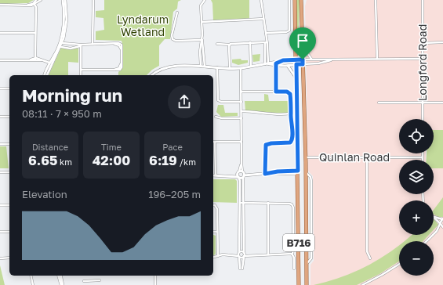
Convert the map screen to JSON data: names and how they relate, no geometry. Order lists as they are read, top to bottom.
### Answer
{
  "streets": {
    "main road": ["B716"],
    "street": ["Longford Road", "Quinlan Road"]
  },
  "crossings": [
    ["Quinlan Road", "B716"]
  ],
  "parks": ["Lyndarum Wetland"],
  "page": {
    "heading": ["Morning run", "08:11 · 7 × 950 m"],
    "map_buttons": ["+", "−"],
    "stats": [
      ["Distance", "6.65 km"],
      ["Time", "42:00"],
      ["Pace", "6:19 /km"]
    ],
    "chart": ["Elevation", "196–205 m"]
  }
}
